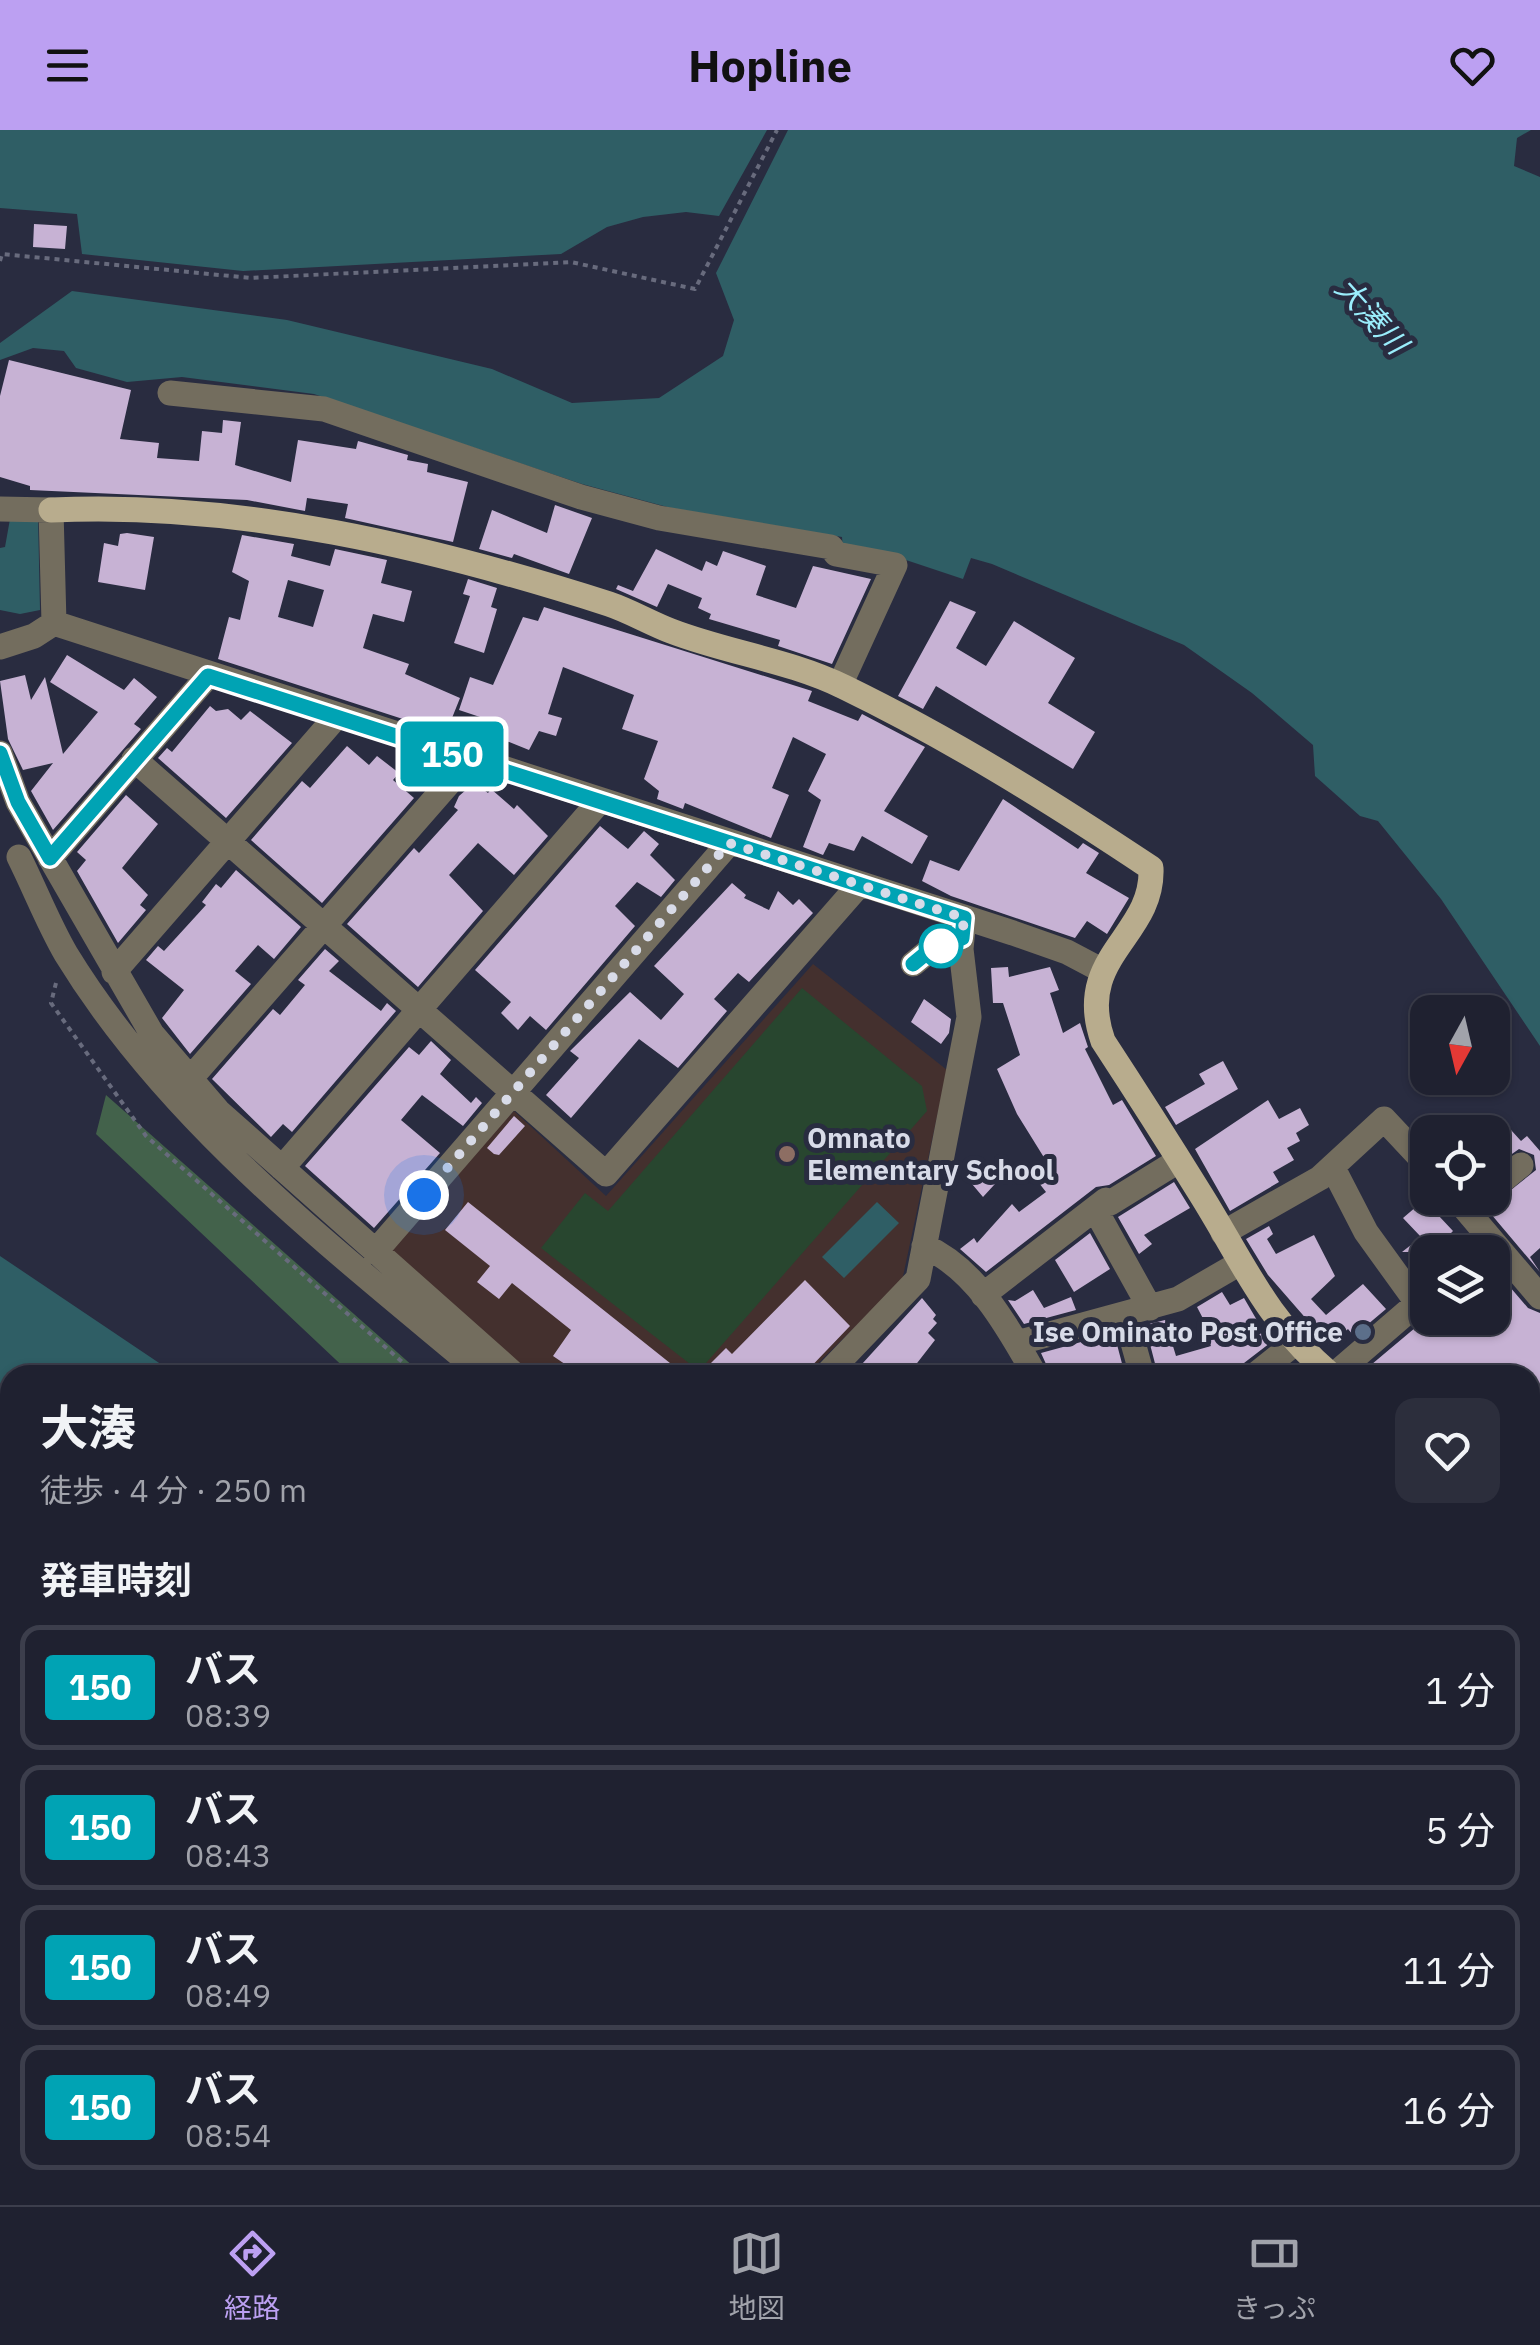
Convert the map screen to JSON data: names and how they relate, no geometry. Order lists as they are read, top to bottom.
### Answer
{
  "water": ["大湊川"],
  "places": ["Omnato Elementary School", "Ise Ominato Post Office"],
  "lines": ["bus line 150"],
  "north": "bottom",
  "page": {
    "header": "Hopline",
    "on_map": "150",
    "heading": [
      ["大湊", "徒歩 · 4 分 · 250 m"],
      "発車時刻"
    ],
    "list": [
      {
        "mark": "150",
        "name": "バス",
        "note": "08:39",
        "value": "1 分"
      },
      {
        "mark": "150",
        "name": "バス",
        "note": "08:43",
        "value": "5 分"
      },
      {
        "mark": "150",
        "name": "バス",
        "note": "08:49",
        "value": "11 分"
      },
      {
        "mark": "150",
        "name": "バス",
        "note": "08:54",
        "value": "16 分"
      }
    ],
    "tabs": ["経路", "地図", "きっぷ"]
  }
}
